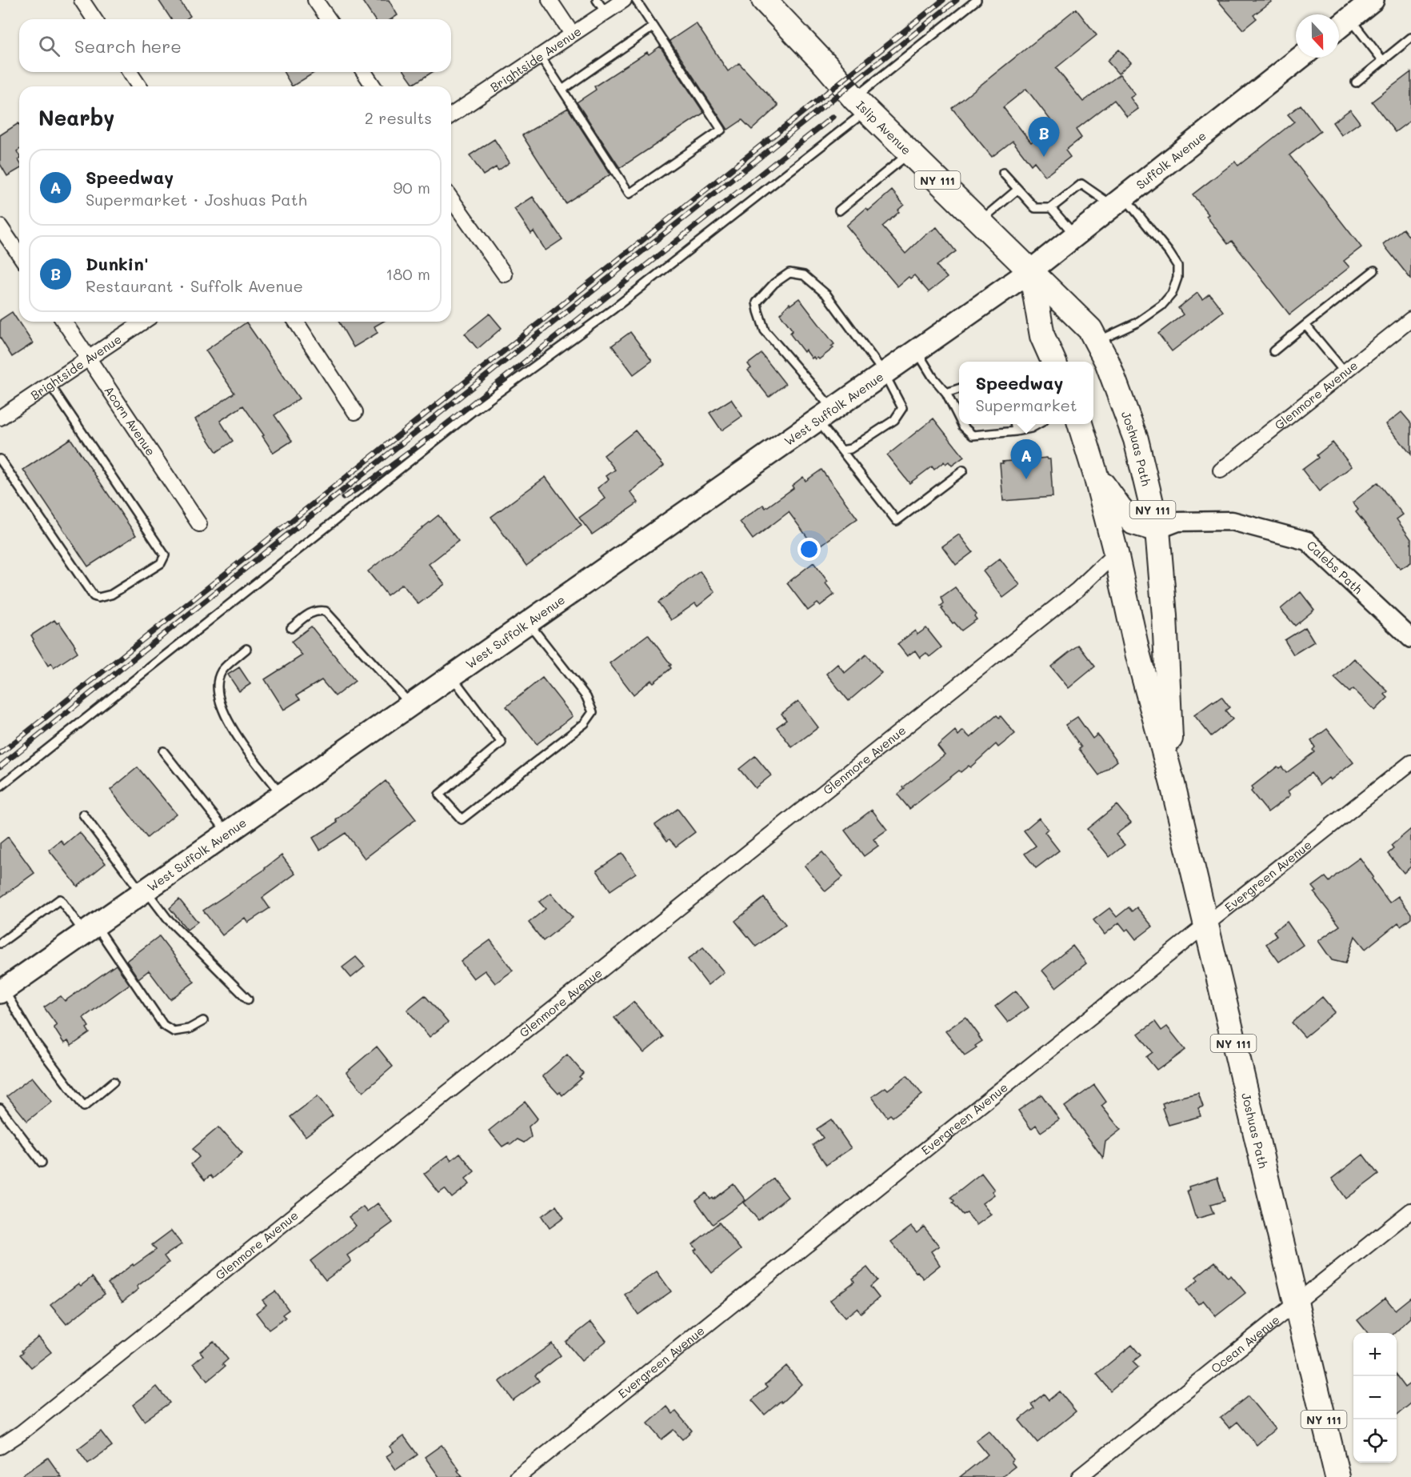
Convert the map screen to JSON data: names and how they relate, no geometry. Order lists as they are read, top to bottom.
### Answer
{
  "streets": {
    "main road": [
      "Islip Avenue",
      "Suffolk Avenue",
      "NY 111",
      "West Suffolk Avenue",
      "Joshuas Path"
    ],
    "street": [
      "Brightside Avenue",
      "Glenmore Avenue",
      "Acorn Avenue",
      "Calebs Path",
      "Evergreen Avenue",
      "Ocean Avenue"
    ]
  },
  "crossings": [
    ["Brightside Avenue", "Acorn Avenue"],
    ["Islip Avenue", "Suffolk Avenue"],
    ["Islip Avenue", "West Suffolk Avenue"],
    ["Islip Avenue", "Joshuas Path"],
    ["Suffolk Avenue", "West Suffolk Avenue"],
    ["Suffolk Avenue", "Joshuas Path"],
    ["Glenmore Avenue", "Joshuas Path"],
    ["West Suffolk Avenue", "Joshuas Path"],
    ["Joshuas Path", "Calebs Path"],
    ["Joshuas Path", "Evergreen Avenue"],
    ["Joshuas Path", "Ocean Avenue"]
  ],
  "north": "bottom",
  "page": {
    "search": "Search here",
    "heading": ["Nearby", "2 results"],
    "pins": ["B", "A"],
    "list": [
      {
        "mark": "A",
        "name": "Speedway",
        "note": "Supermarket · Joshuas Path",
        "value": "90 m"
      },
      {
        "mark": "B",
        "name": "Dunkin'",
        "note": "Restaurant · Suffolk Avenue",
        "value": "180 m"
      }
    ],
    "popup": ["Speedway", "Supermarket"],
    "map_buttons": ["+", "−"]
  }
}
